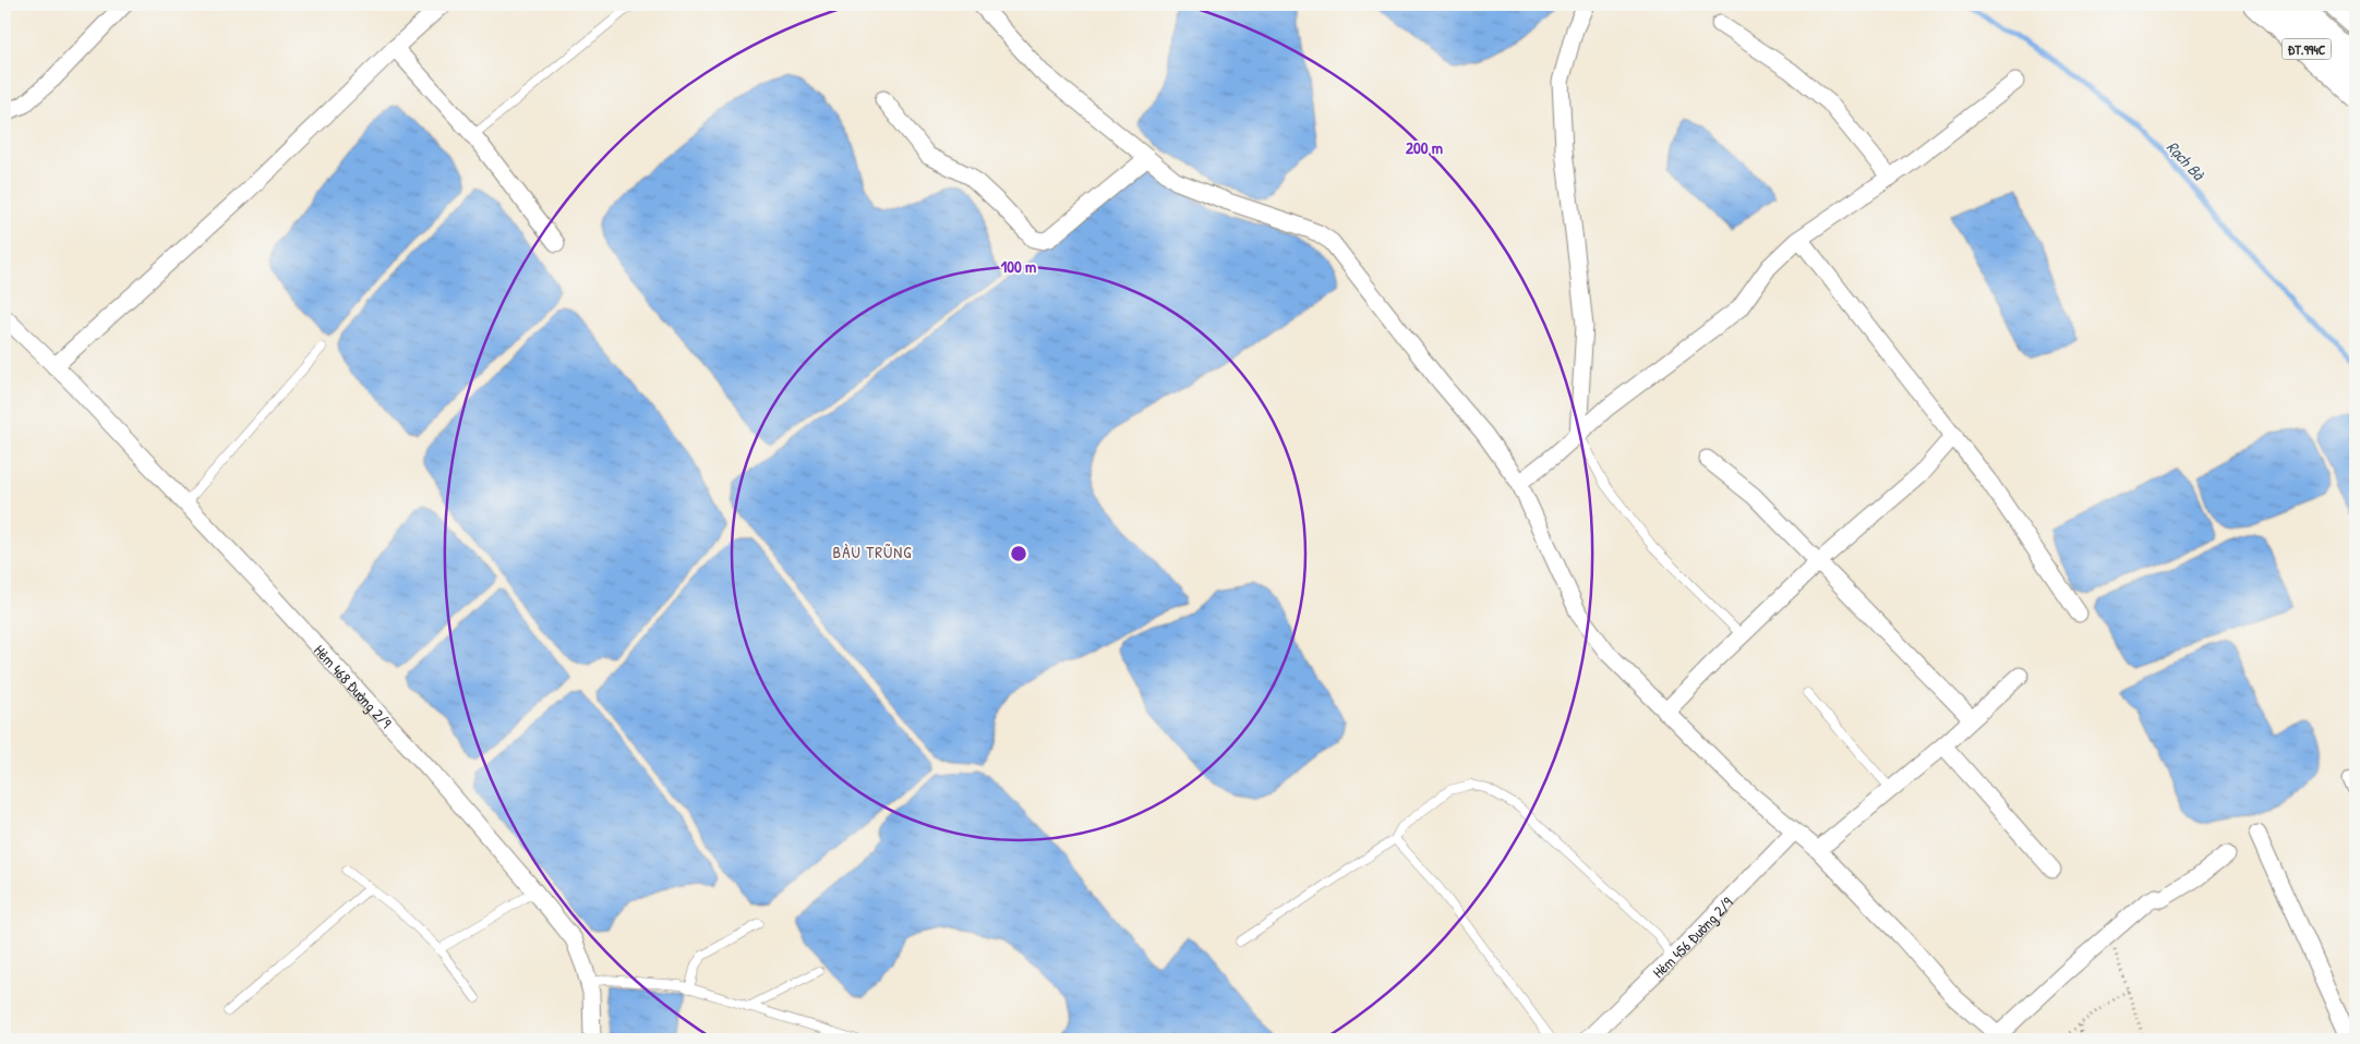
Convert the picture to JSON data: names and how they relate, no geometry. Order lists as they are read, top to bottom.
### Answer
{
  "streets": {
    "main road": ["ĐT.994C"],
    "street": ["Hẻm 468 Đường 2/9", "Hẻm 456 Đường 2/9"]
  },
  "districts": ["BÀU TRŨNG"],
  "water": ["Rạch Bà"],
  "rings": ["200 m", "100 m"]
}
